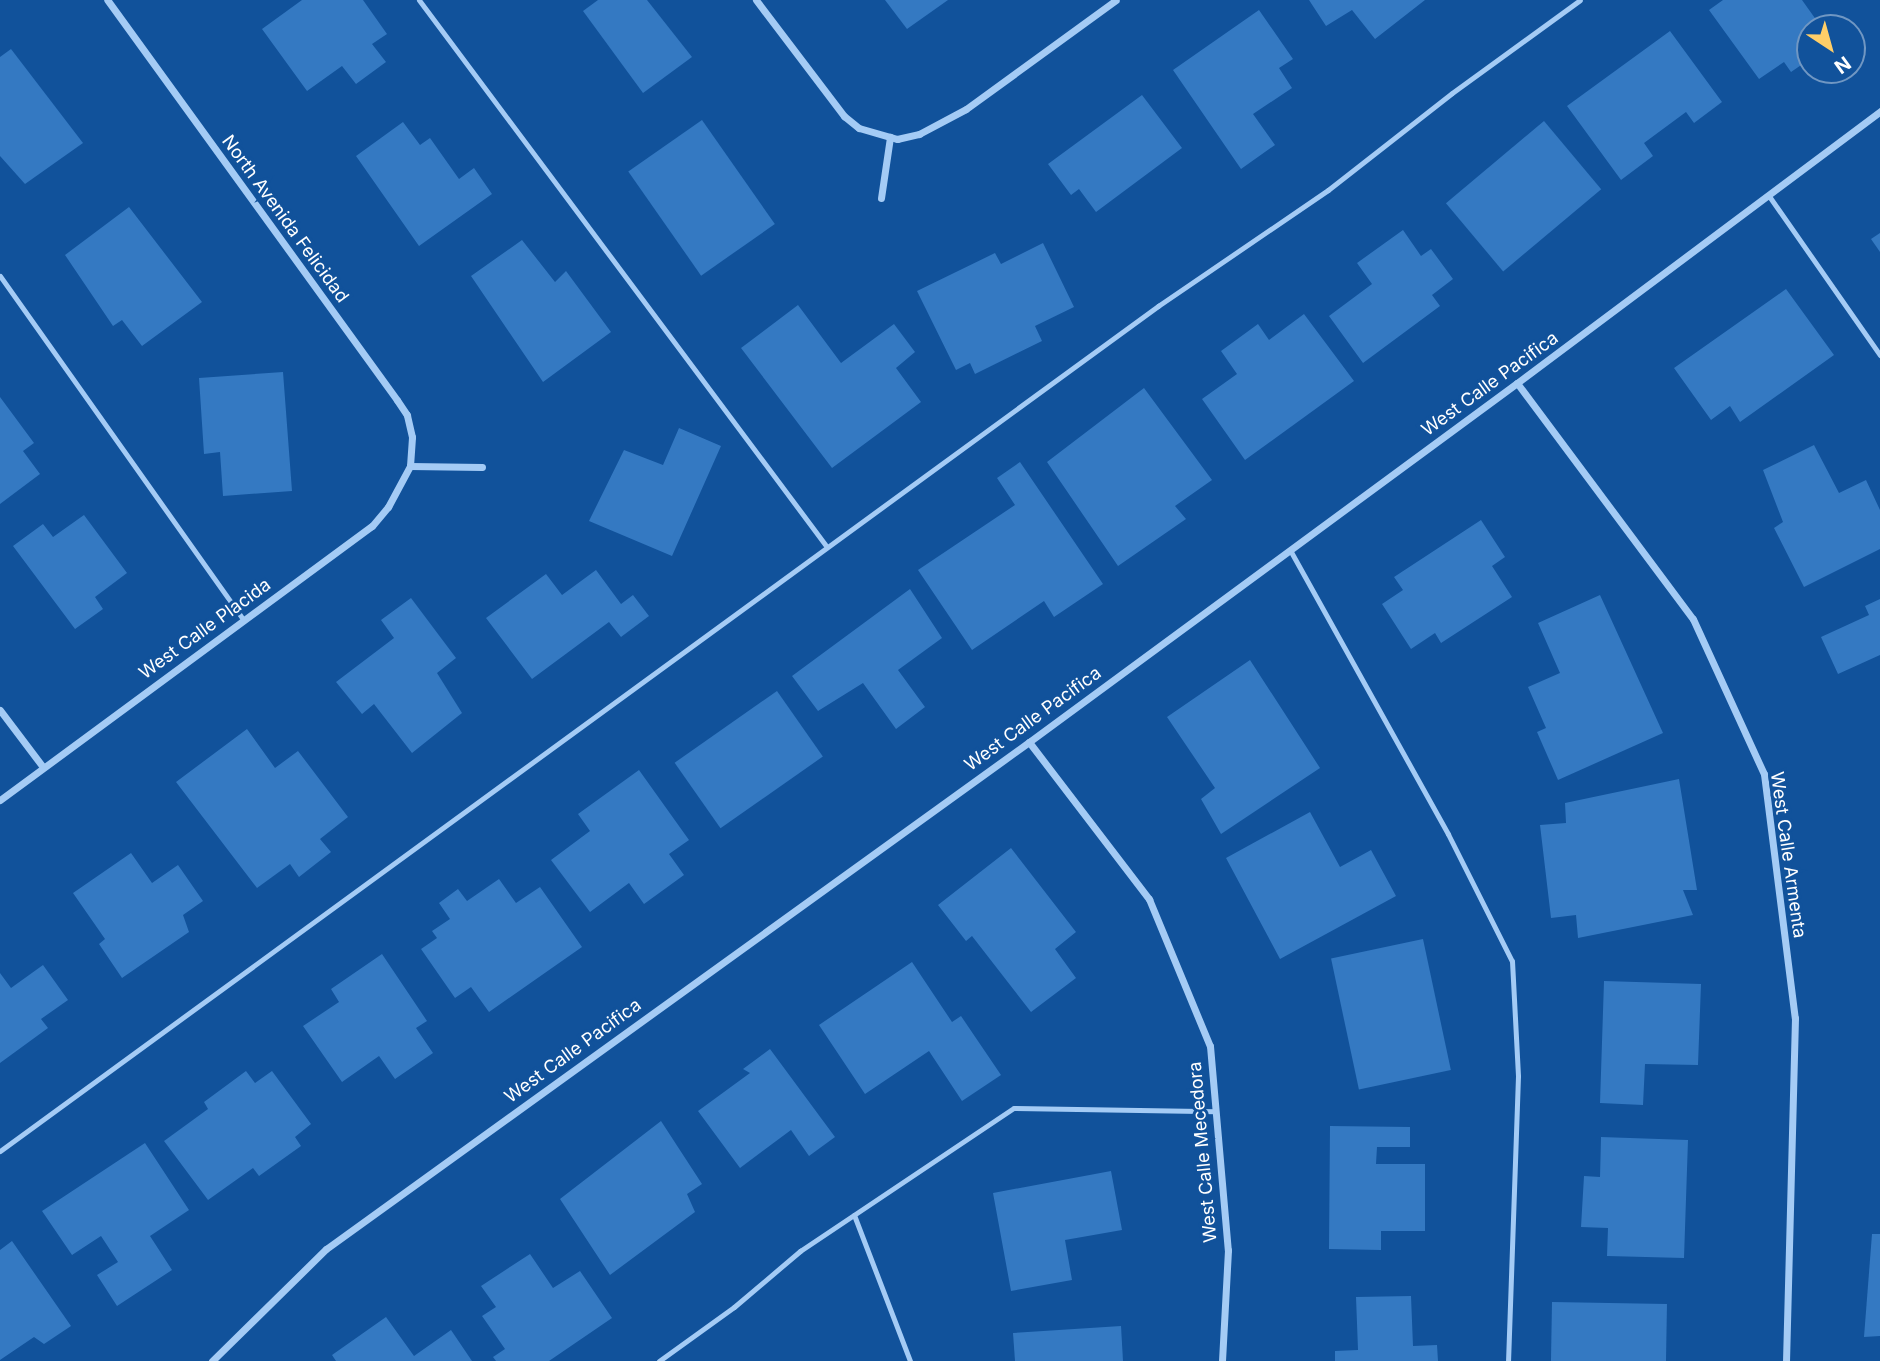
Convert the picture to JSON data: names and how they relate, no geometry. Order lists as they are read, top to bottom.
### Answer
{
  "streets": {
    "street": [
      "North Avenida Felicidad",
      "West Calle Pacifica",
      "West Calle Placida",
      "West Calle Armenta",
      "West Calle Mecedora"
    ]
  },
  "crossings": [
    ["North Avenida Felicidad", "West Calle Placida"],
    ["West Calle Pacifica", "West Calle Armenta"],
    ["West Calle Pacifica", "West Calle Mecedora"]
  ],
  "north": "bottom right"
}
